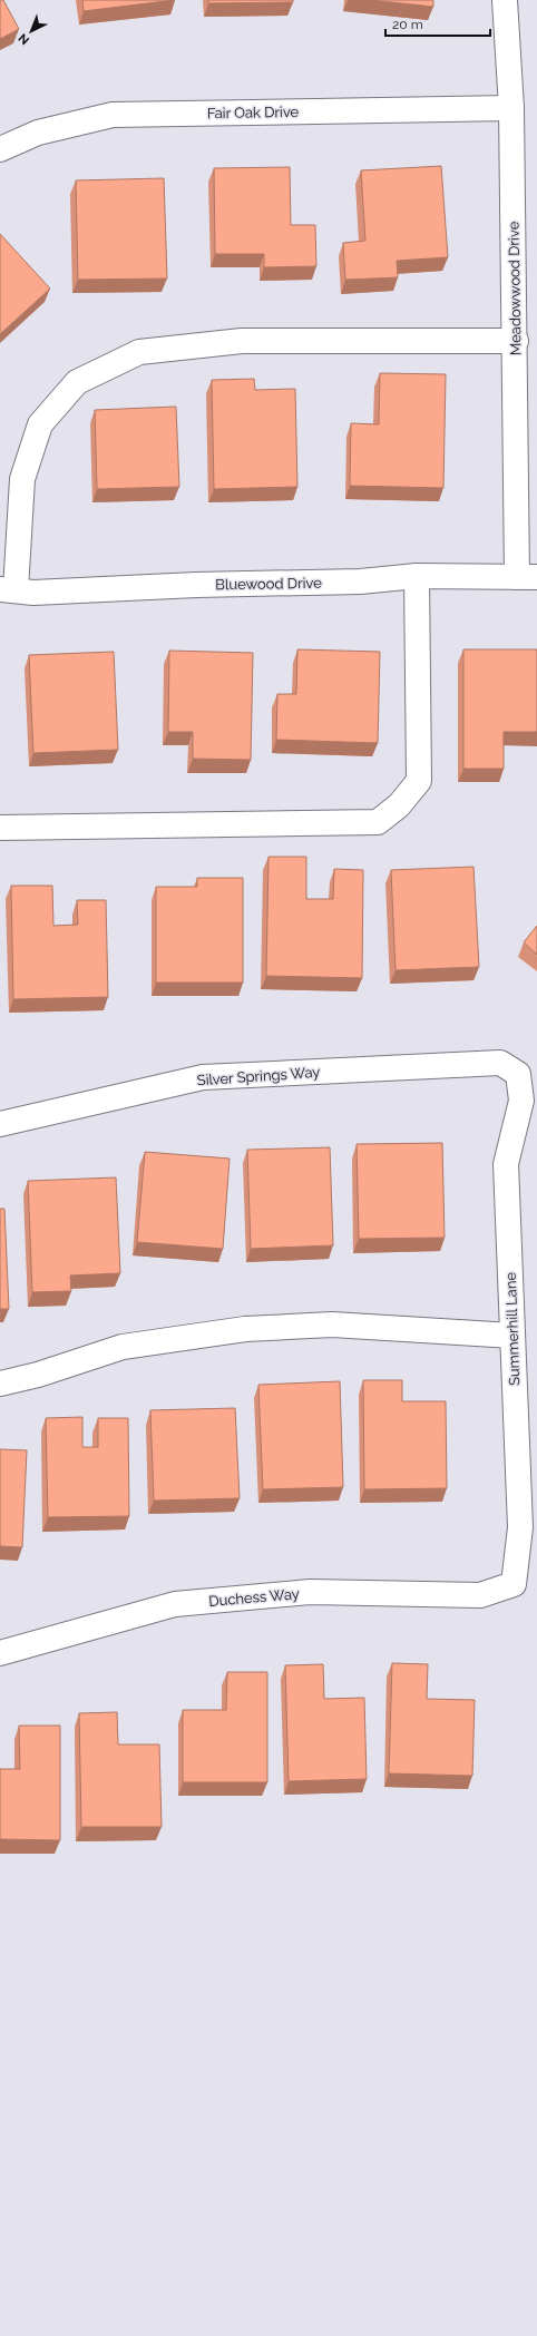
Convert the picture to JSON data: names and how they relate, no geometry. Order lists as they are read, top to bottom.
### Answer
{
  "streets": {
    "street": [
      "Fair Oak Drive",
      "Meadowwood Drive",
      "Bluewood Drive",
      "Silver Springs Way",
      "Summerhill Lane",
      "Duchess Way"
    ]
  },
  "crossings": [
    ["Fair Oak Drive", "Meadowwood Drive"],
    ["Meadowwood Drive", "Bluewood Drive"],
    ["Silver Springs Way", "Summerhill Lane"],
    ["Summerhill Lane", "Duchess Way"]
  ],
  "scale_bar": "20 m",
  "north": "bottom left"
}
